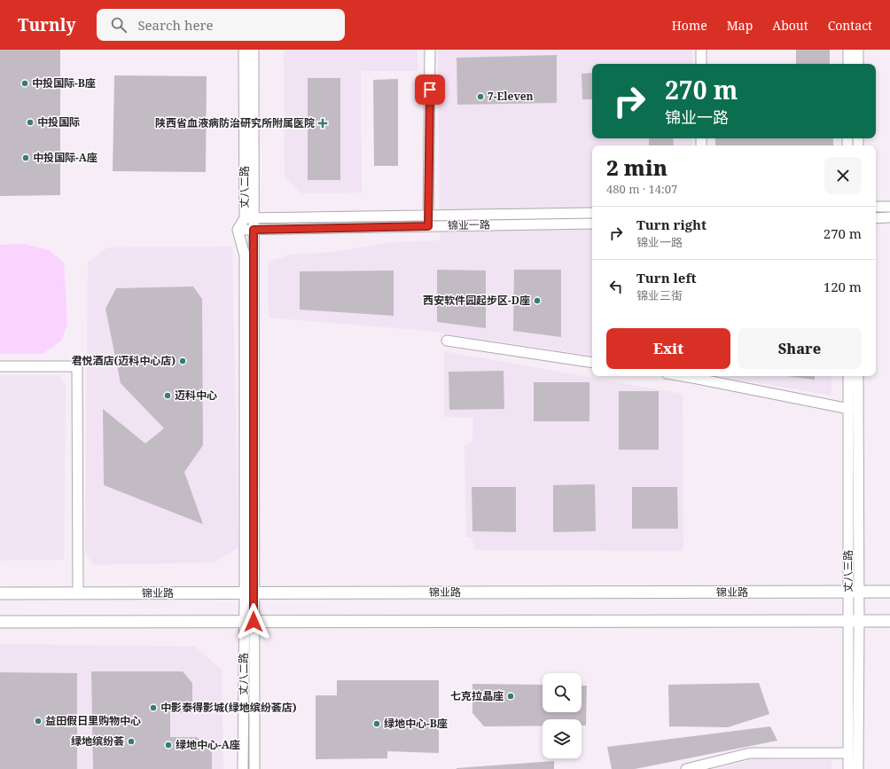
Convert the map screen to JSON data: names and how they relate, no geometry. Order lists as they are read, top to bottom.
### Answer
{
  "streets": {
    "main road": ["锦业路"],
    "street": ["丈八二路", "锦业一路", "丈八三路"]
  },
  "crossings": [
    ["丈八二路", "锦业一路"],
    ["丈八二路", "锦业路"],
    ["丈八三路", "锦业路"]
  ],
  "places": {
    "other": [
      "中投国际-B座",
      "7-Eleven",
      "中投国际",
      "中投国际-A座",
      "西安软件园起步区-D座",
      "君悦酒店(迈科中心店)",
      "迈科中心",
      "七克拉晶座",
      "中影泰得影城(绿地缤纷荟店)",
      "益田假日里购物中心",
      "绿地中心-B座",
      "绿地缤纷荟",
      "绿地中心-A座"
    ],
    "health": ["陕西省血液病防治研究所附属医院"]
  },
  "page": {
    "header": "Turnly",
    "search": "Search here",
    "nav": [
      "Home",
      "Map",
      "About",
      "Contact"
    ],
    "turn": ["270 m", "锦业一路"],
    "heading": ["2 min", "480 m · 14:07"],
    "list": [
      {
        "name": "Turn right",
        "note": "锦业一路",
        "value": "270 m"
      },
      {
        "name": "Turn left",
        "note": "锦业三街",
        "value": "120 m"
      }
    ],
    "buttons": ["Exit", "Share"]
  }
}
